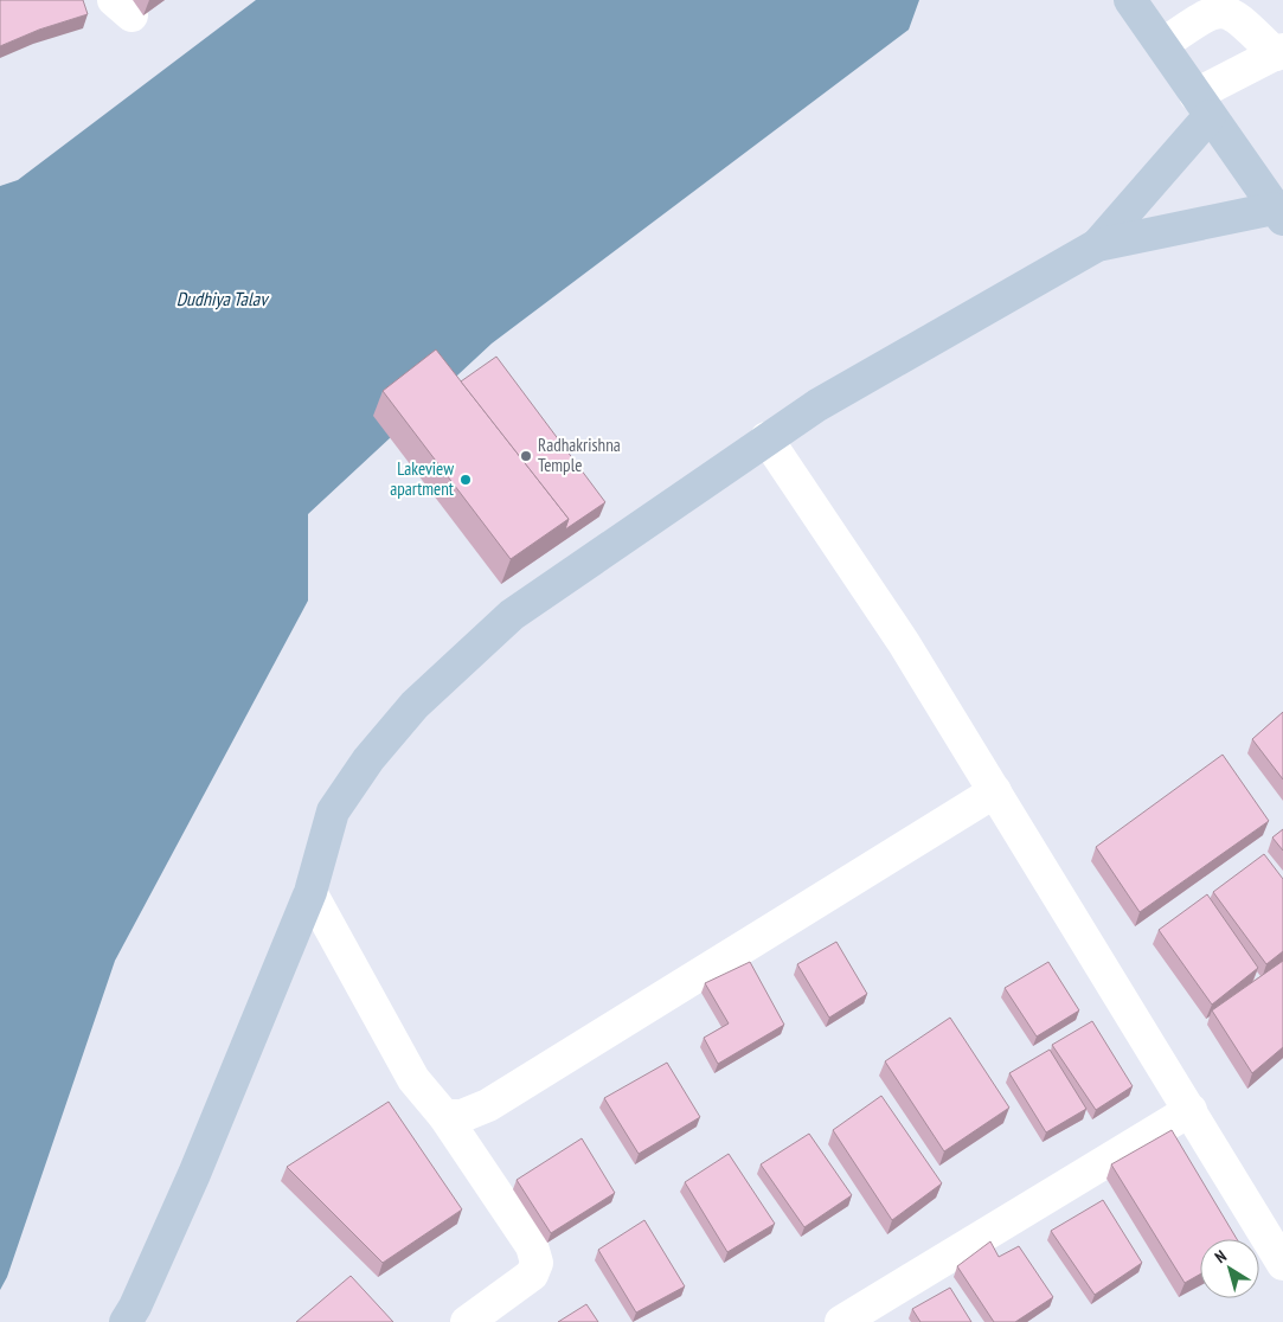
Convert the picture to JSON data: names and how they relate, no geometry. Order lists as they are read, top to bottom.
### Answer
{
  "water": ["Dudhiya Talav"],
  "places": ["Radhakrishna Temple", "Lakeview apartment"],
  "north": "top left"
}
